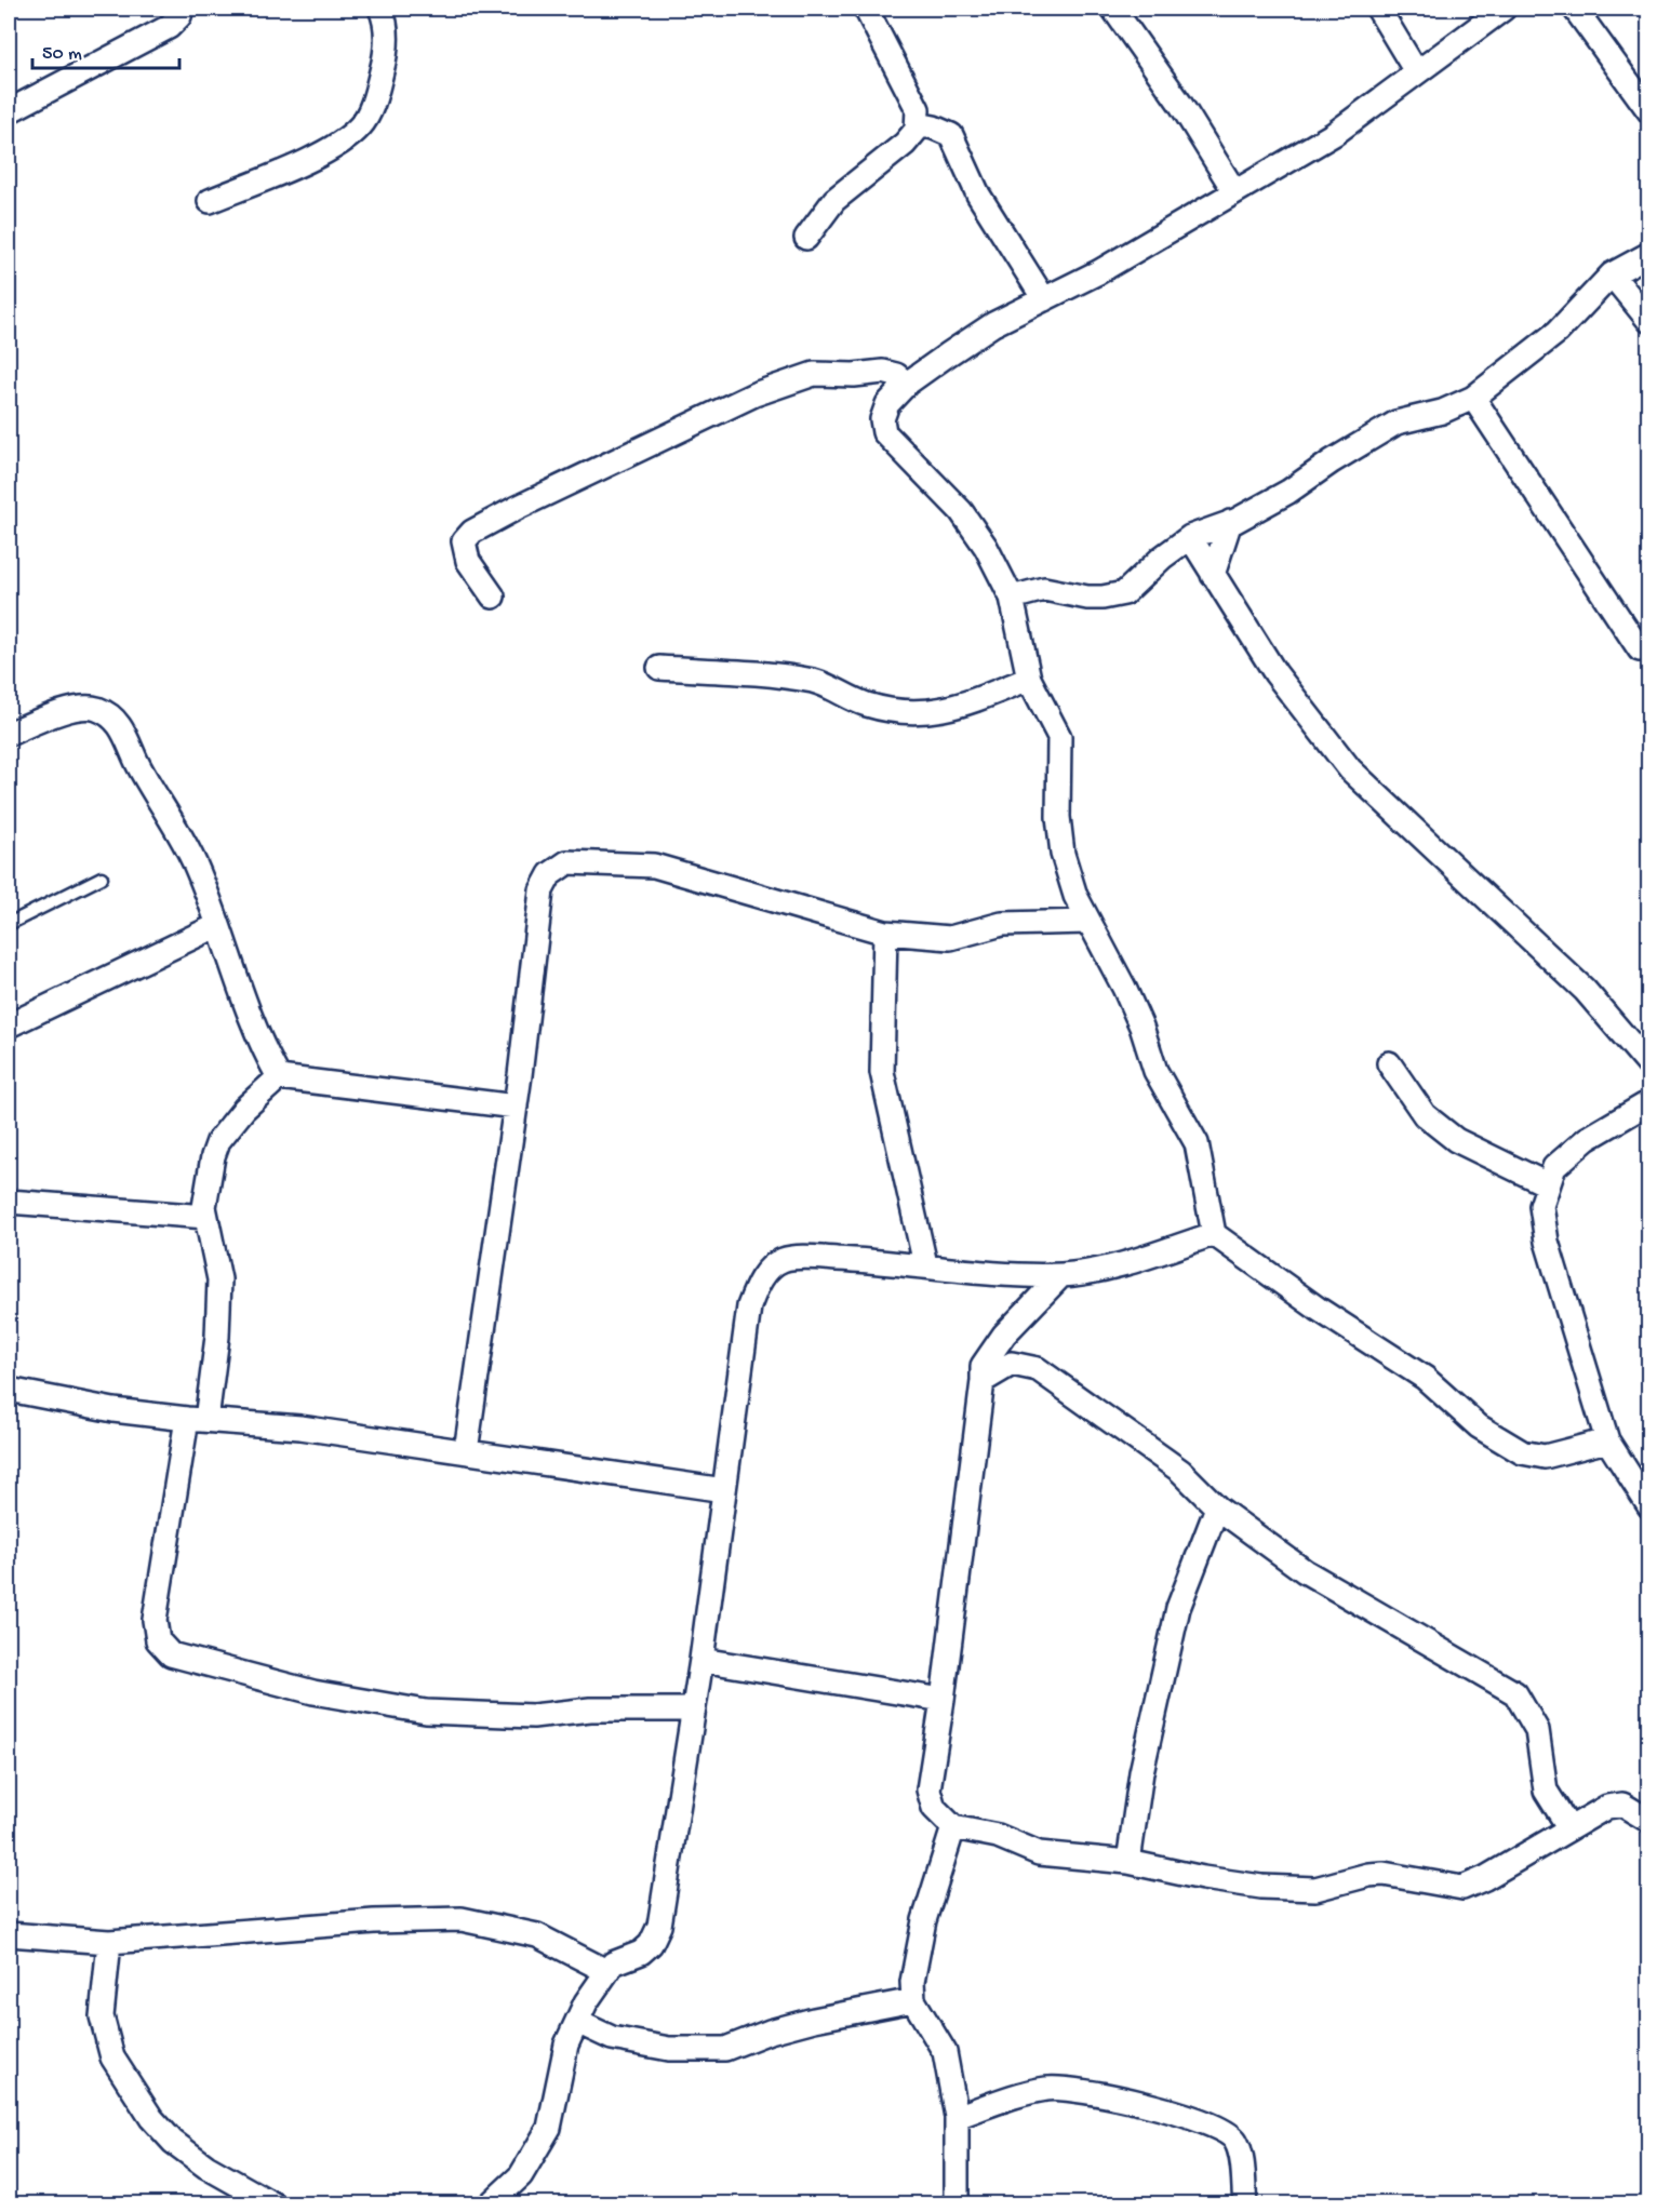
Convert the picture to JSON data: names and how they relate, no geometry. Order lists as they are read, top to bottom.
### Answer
{
  "scale_bar": "50 m"
}
